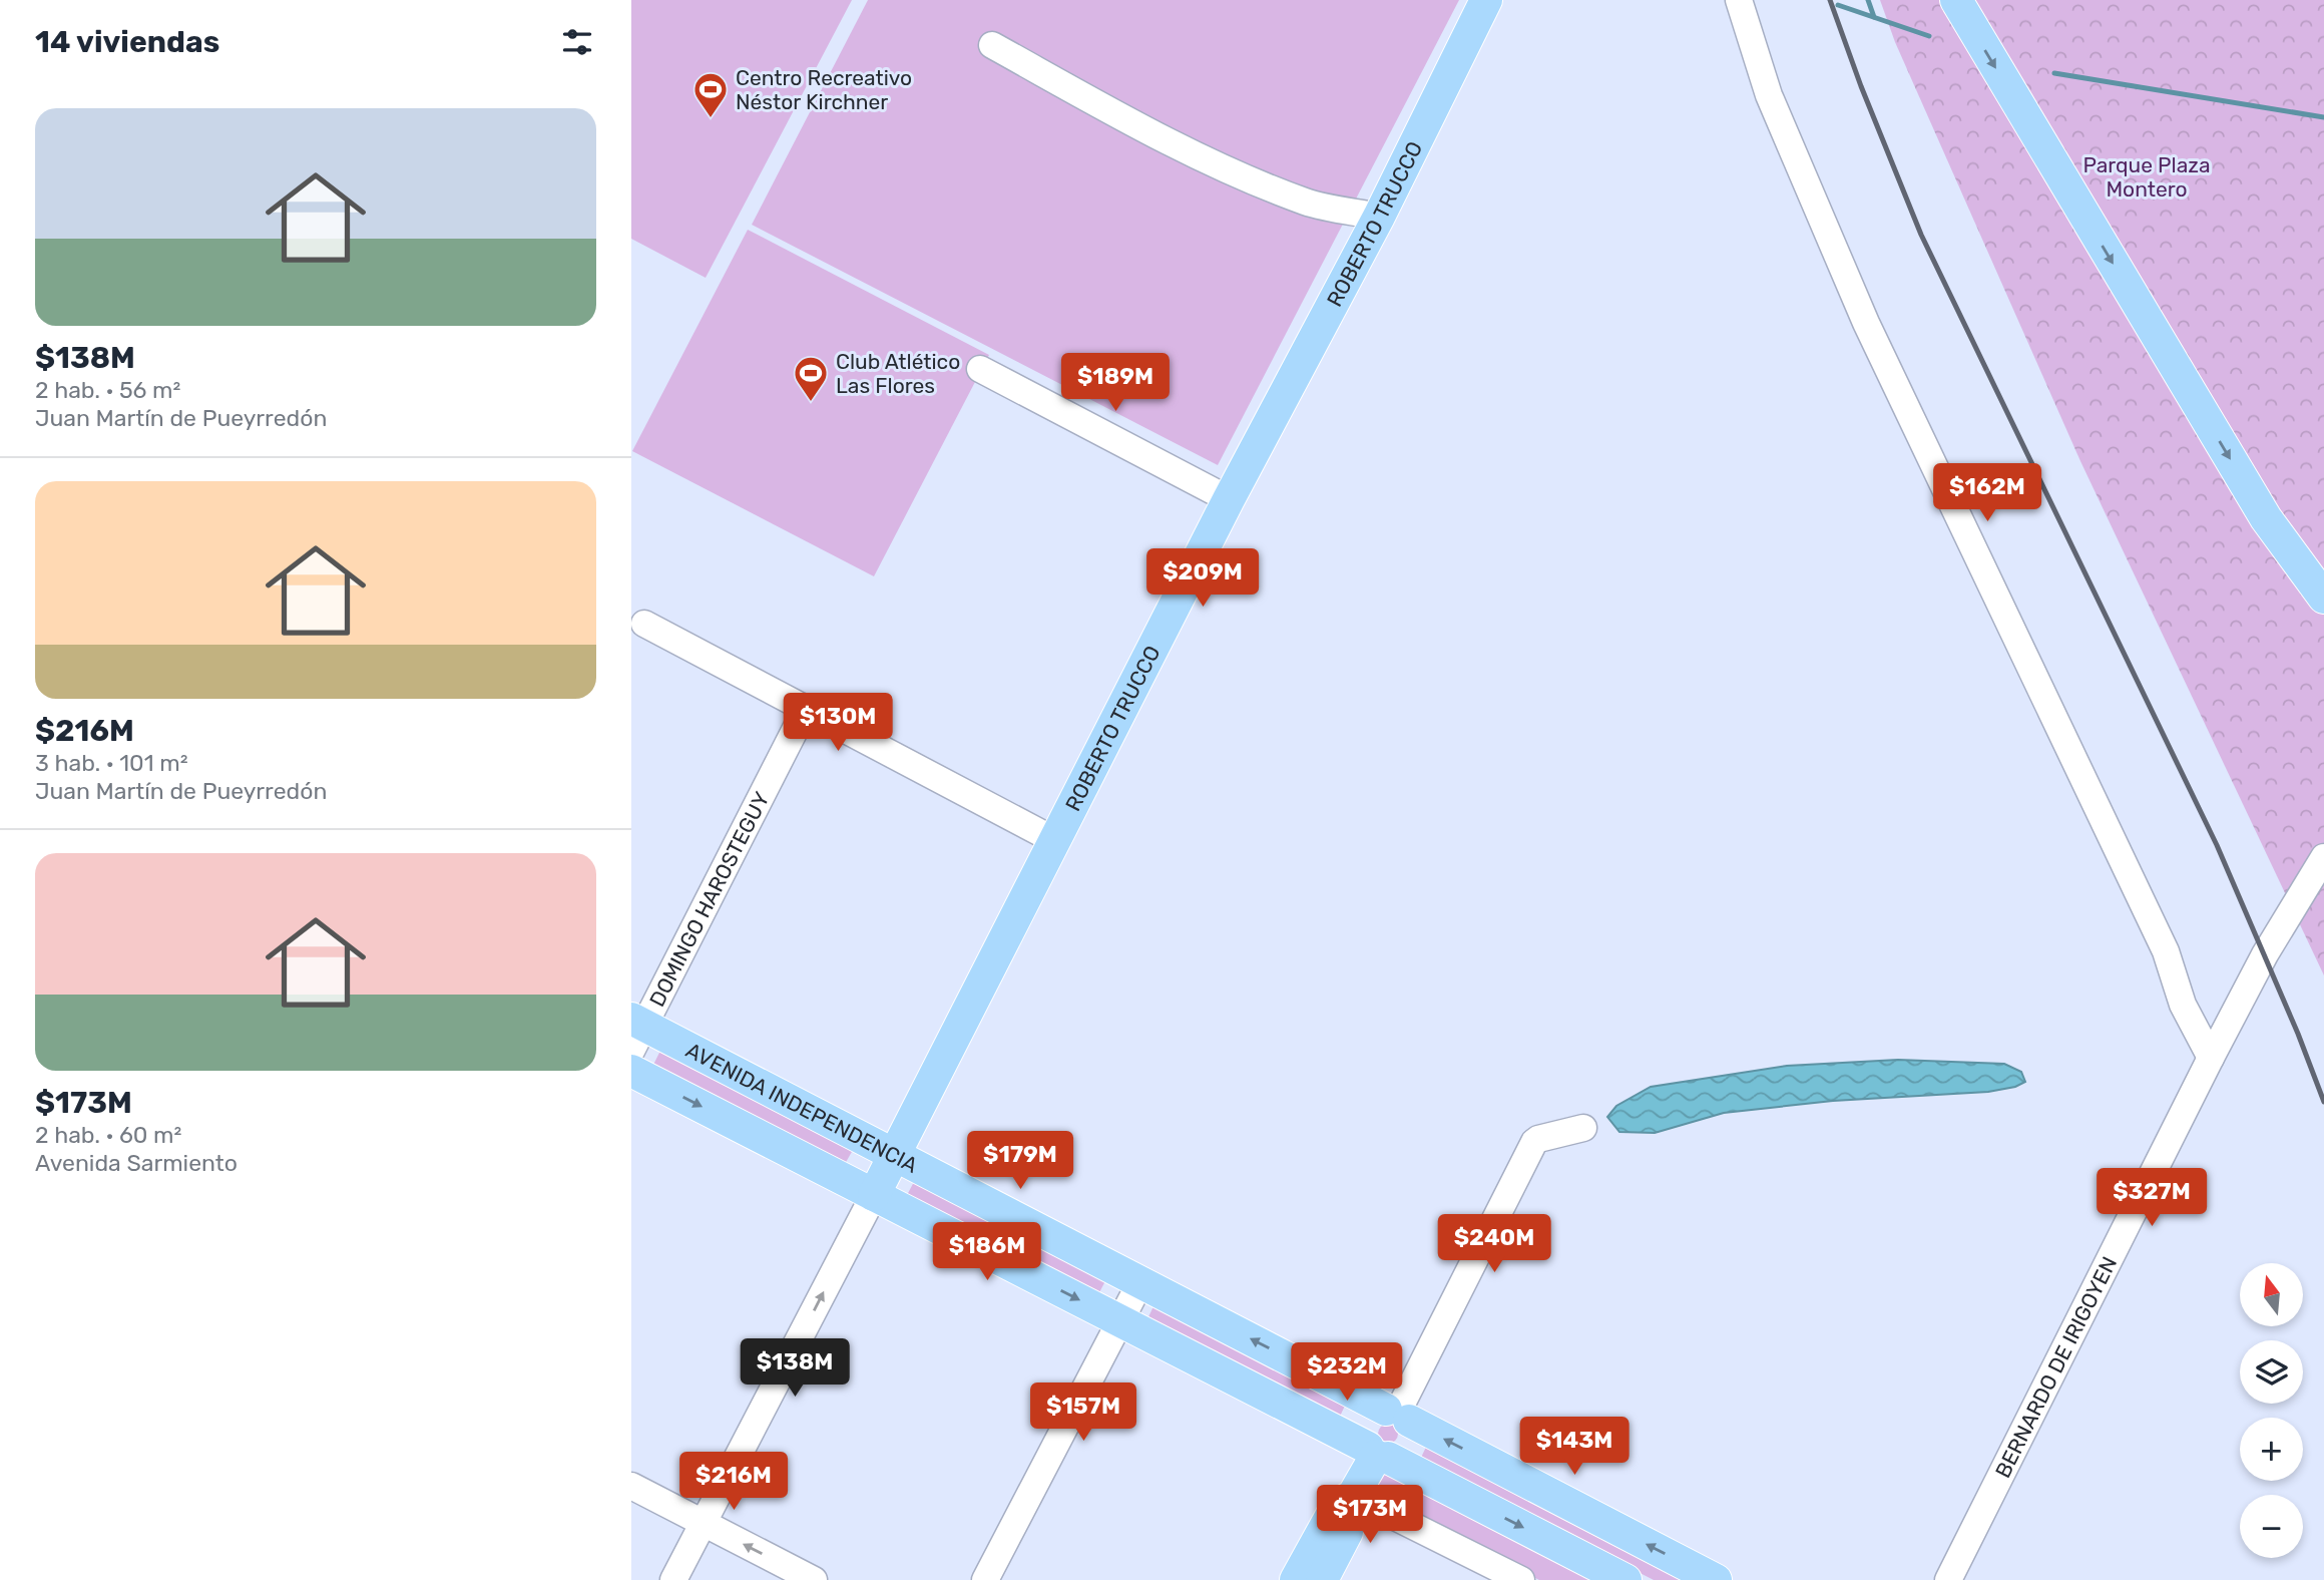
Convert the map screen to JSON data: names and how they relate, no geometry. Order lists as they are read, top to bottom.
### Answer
{
  "streets": {
    "main road": ["ROBERTO TRUCCO", "AVENIDA INDEPENDENCIA"],
    "street": ["DOMINGO HAROSTEGUY", "BERNARDO DE IRIGOYEN"]
  },
  "crossings": [
    ["ROBERTO TRUCCO", "AVENIDA INDEPENDENCIA"],
    ["DOMINGO HAROSTEGUY", "AVENIDA INDEPENDENCIA"]
  ],
  "parks": ["Parque Plaza Montero"],
  "places": {
    "sports": ["Centro Recreativo Néstor Kirchner", "Club Atlético Las Flores"]
  },
  "north": "top",
  "page": {
    "heading": "14 viviendas",
    "list": [
      {
        "name": "$138M",
        "note": "2 hab. · 56 m² · Juan Martín de Pueyrredón"
      },
      {
        "name": "$216M",
        "note": "3 hab. · 101 m² · Juan Martín de Pueyrredón"
      },
      {
        "name": "$173M",
        "note": "2 hab. · 60 m² · Avenida Sarmiento"
      }
    ],
    "price": [
      "$189M",
      "$162M",
      "$209M",
      "$130M",
      "$179M",
      "$327M",
      "$240M",
      "$186M",
      "$138M",
      "$232M",
      "$157M",
      "$143M",
      "$216M",
      "$173M"
    ],
    "map_buttons": ["+", "−"]
  }
}
